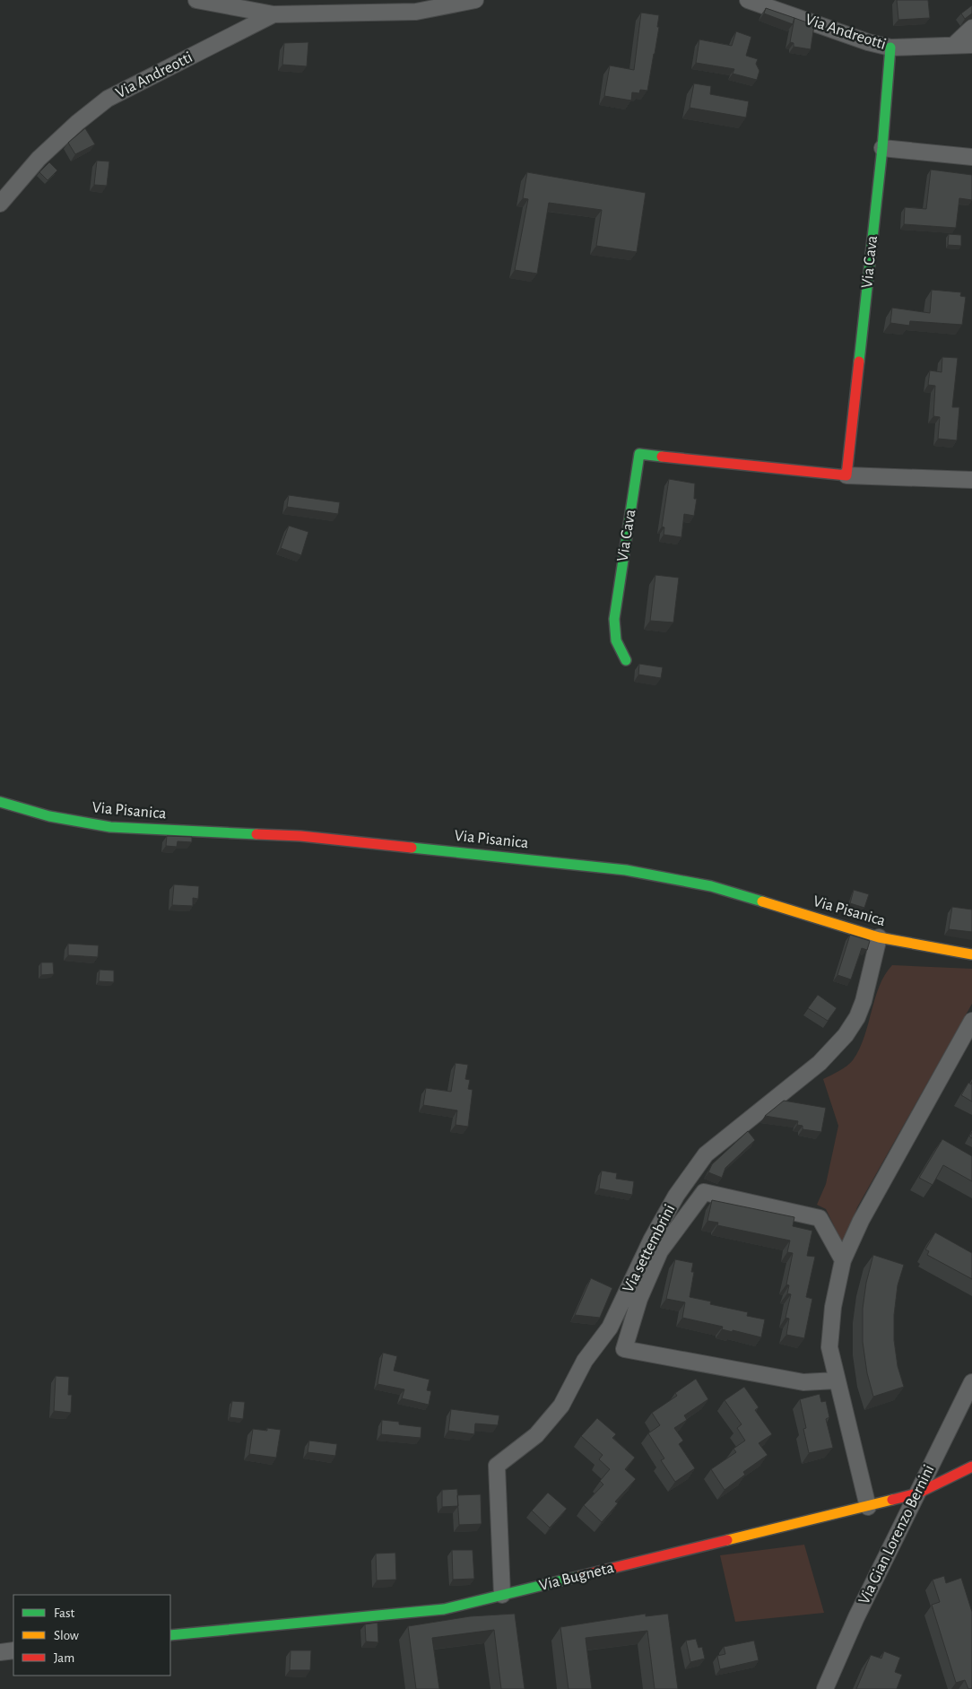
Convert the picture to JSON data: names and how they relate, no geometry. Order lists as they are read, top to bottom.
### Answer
{
  "streets": {
    "street": [
      "Via Andreotti",
      "Via Cava",
      "Via Pisanica",
      "Via settembrini",
      "Via Gian Lorenzo Bernini",
      "Via Bugneta"
    ]
  },
  "crossings": [
    ["Via Andreotti", "Via Cava"],
    ["Via Pisanica", "Via settembrini"],
    ["Via settembrini", "Via Bugneta"],
    ["Via Gian Lorenzo Bernini", "Via Bugneta"]
  ],
  "legend": ["Fast", "Slow", "Jam"]
}
